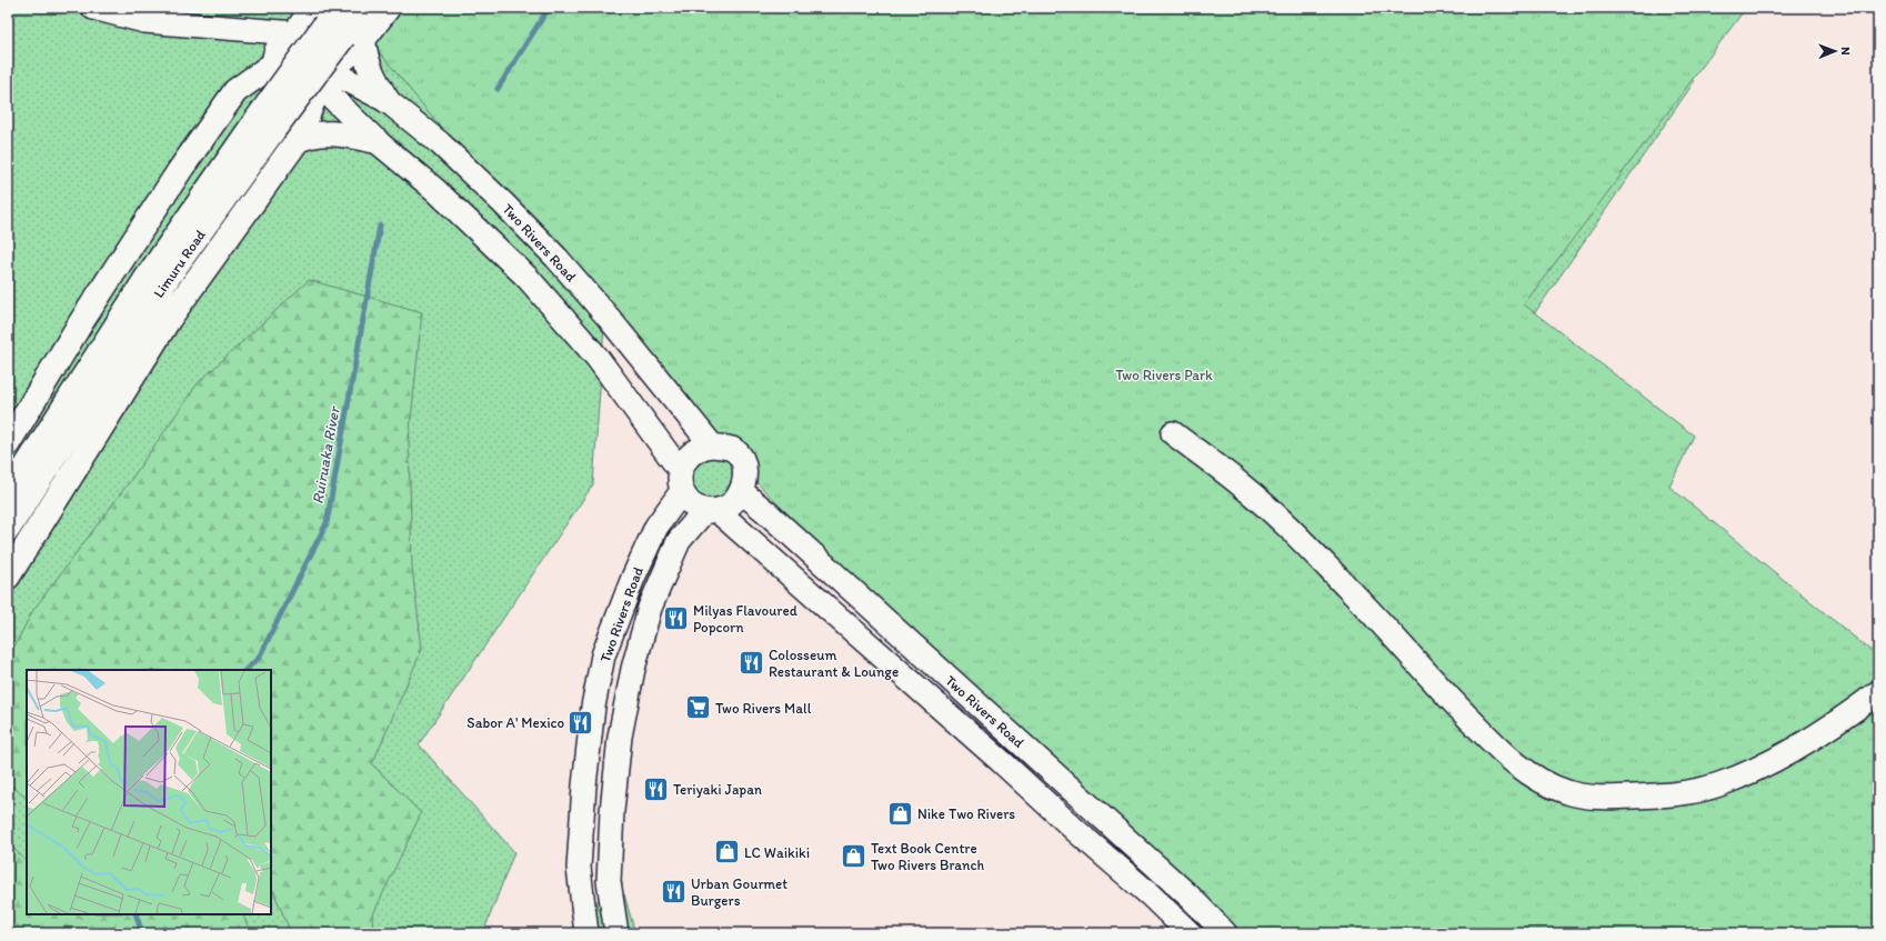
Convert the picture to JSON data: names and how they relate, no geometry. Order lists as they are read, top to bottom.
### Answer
{
  "streets": {
    "main road": ["Limuru Road"],
    "street": ["Two Rivers Road"]
  },
  "crossings": [
    ["Two Rivers Road", "Limuru Road"]
  ],
  "water": ["Ruiruaka River"],
  "parks": ["Two Rivers Park"],
  "places": {
    "restaurant": [
      "Milyas Flavoured Popcorn",
      "Colosseum Restaurant & Lounge",
      "Sabor A' Mexico",
      "Teriyaki Japan",
      "Urban Gourmet Burgers"
    ],
    "supermarket": ["Two Rivers Mall"],
    "shop": ["Nike Two Rivers", "LC Waikiki", "Text Book Centre Two Rivers Branch"]
  },
  "north": "right"
}
